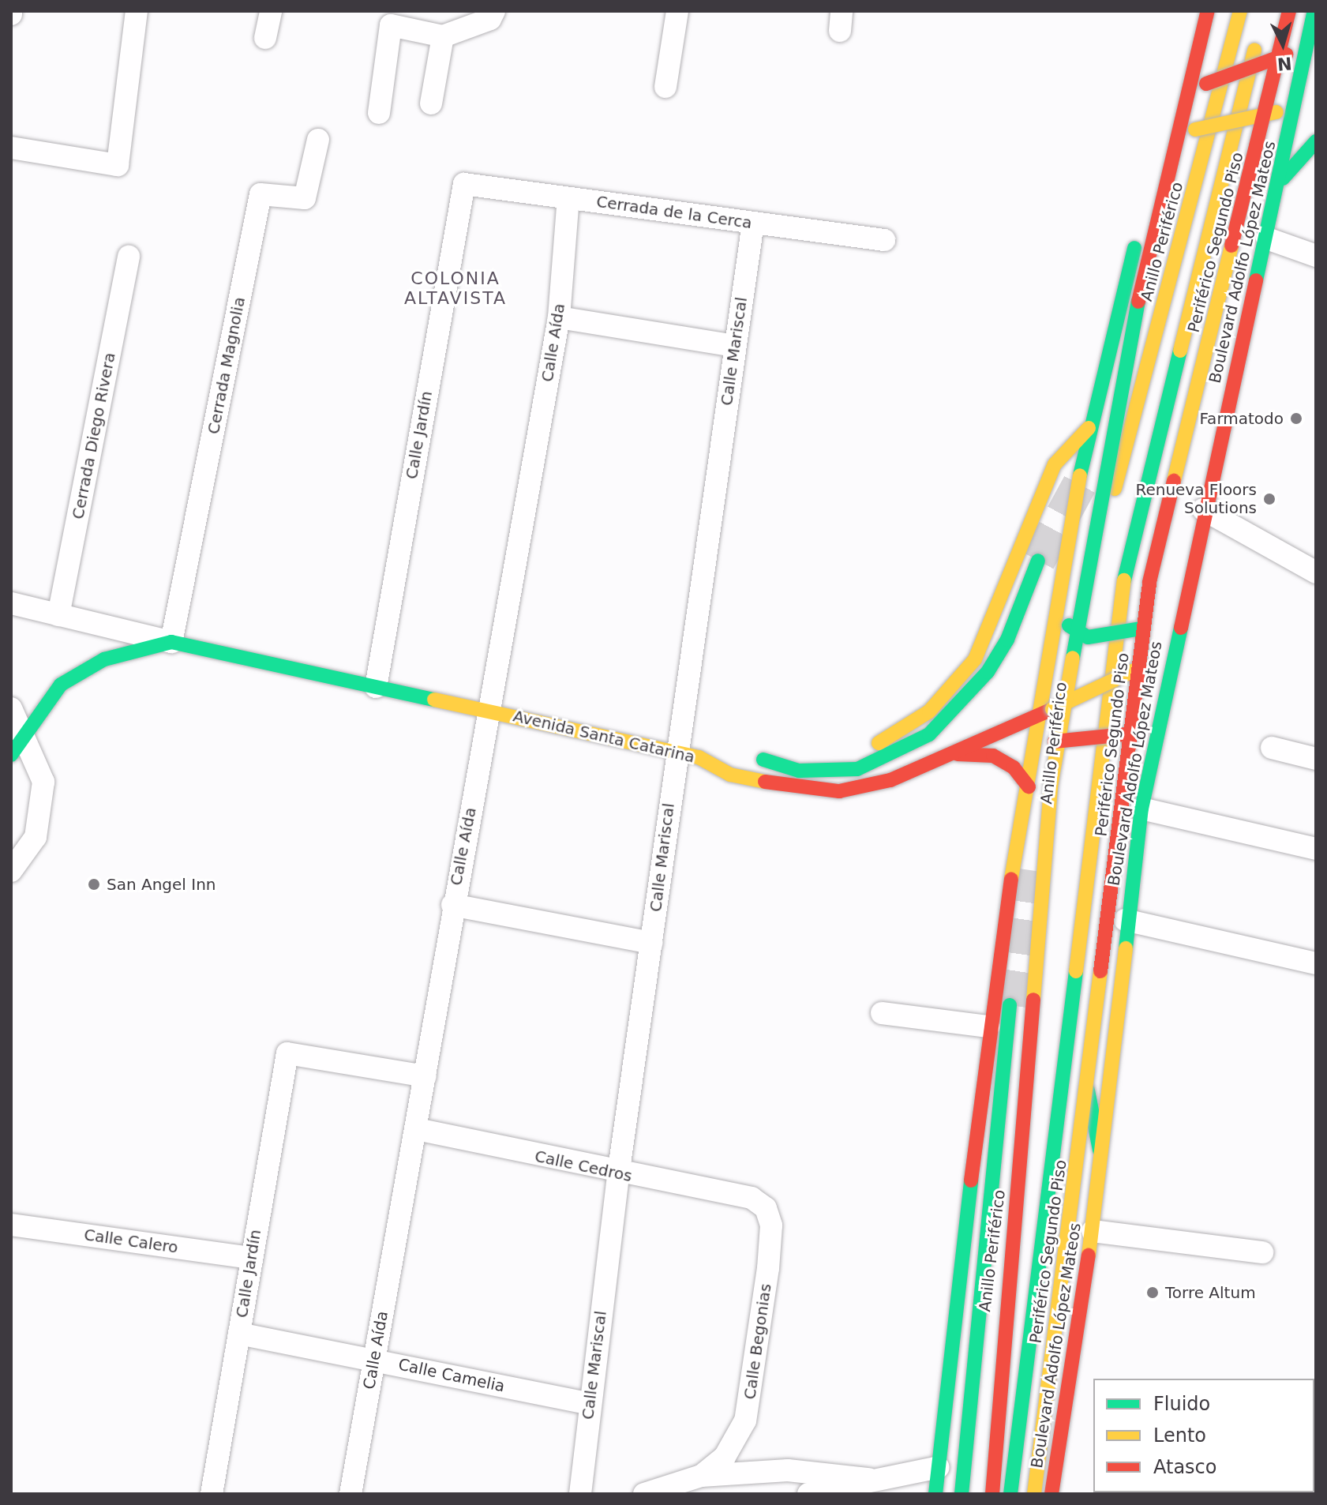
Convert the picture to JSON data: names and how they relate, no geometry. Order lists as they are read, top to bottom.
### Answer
{
  "streets": {
    "main road": [
      "Anillo Periférico",
      "Periférico Segundo Piso",
      "Boulevard Adolfo López Mateos",
      "Avenida Santa Catarina"
    ],
    "street": [
      "Cerrada de la Cerca",
      "Calle Aída",
      "Calle Mariscal",
      "Cerrada Magnolia",
      "Calle Jardín",
      "Cerrada Diego Rivera",
      "Calle Cedros",
      "Calle Calero",
      "Calle Begonias",
      "Calle Camelia"
    ]
  },
  "crossings": [
    ["Cerrada de la Cerca", "Calle Aída"],
    ["Cerrada de la Cerca", "Calle Mariscal"],
    ["Cerrada de la Cerca", "Calle Jardín"],
    ["Boulevard Adolfo López Mateos", "Avenida Santa Catarina"],
    ["Calle Aída", "Calle Jardín"],
    ["Calle Aída", "Avenida Santa Catarina"],
    ["Calle Aída", "Calle Cedros"],
    ["Calle Aída", "Calle Camelia"],
    ["Calle Mariscal", "Avenida Santa Catarina"],
    ["Calle Mariscal", "Calle Cedros"],
    ["Calle Mariscal", "Calle Camelia"],
    ["Cerrada Magnolia", "Avenida Santa Catarina"],
    ["Calle Jardín", "Avenida Santa Catarina"],
    ["Calle Jardín", "Calle Calero"],
    ["Calle Jardín", "Calle Camelia"],
    ["Cerrada Diego Rivera", "Avenida Santa Catarina"],
    ["Calle Cedros", "Calle Begonias"]
  ],
  "districts": ["COLONIA ALTAVISTA"],
  "places": [
    "Farmatodo",
    "Renueva Floors Solutions",
    "San Angel Inn",
    "Torre Altum"
  ],
  "legend": ["Fluido", "Lento", "Atasco"],
  "north": "bottom"
}
